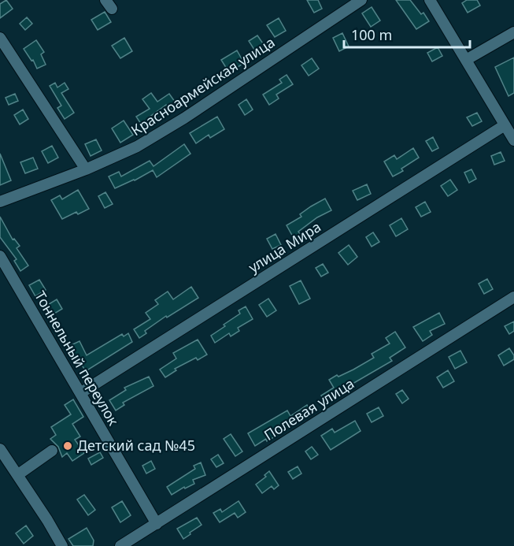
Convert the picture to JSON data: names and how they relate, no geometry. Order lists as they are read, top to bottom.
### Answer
{
  "streets": {
    "street": [
      "Красноармейская улица",
      "улица Мира",
      "Тоннельный переулок",
      "Полевая улица"
    ]
  },
  "crossings": [
    ["улица Мира", "Тоннельный переулок"],
    ["Тоннельный переулок", "Полевая улица"]
  ],
  "places": ["Детский сад №45"],
  "scale_bar": "100 m"
}
